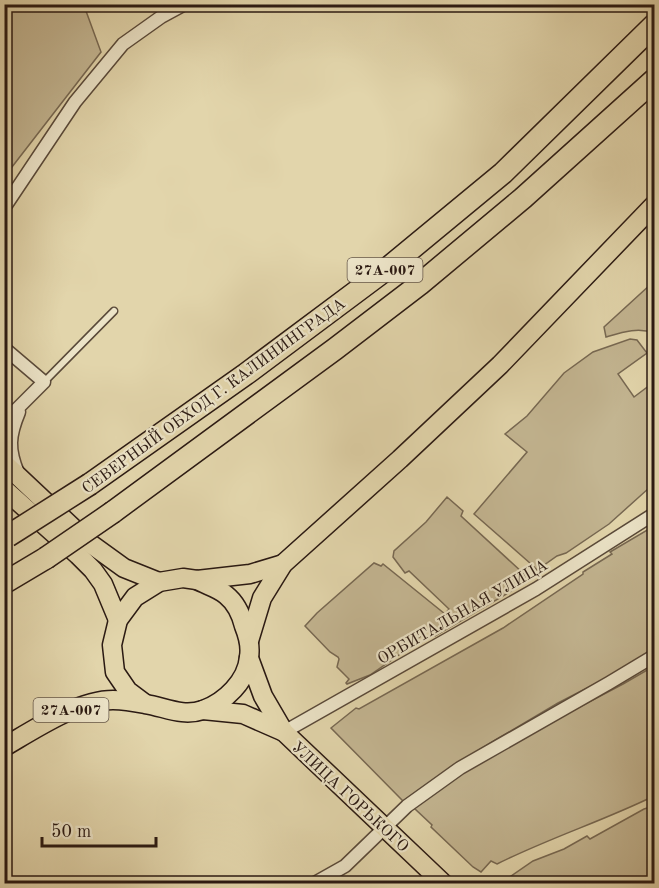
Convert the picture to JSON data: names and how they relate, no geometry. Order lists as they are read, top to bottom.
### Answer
{
  "streets": {
    "highway": ["27А-007", "СЕВЕРНЫЙ ОБХОД Г. КАЛИНИНГРАДА"],
    "main road": ["УЛИЦА ГОРЬКОГО"],
    "street": ["ОРБИТАЛЬНАЯ УЛИЦА"]
  },
  "crossings": [
    ["ОРБИТАЛЬНАЯ УЛИЦА", "УЛИЦА ГОРЬКОГО"]
  ],
  "scale_bar": "50 m"
}
